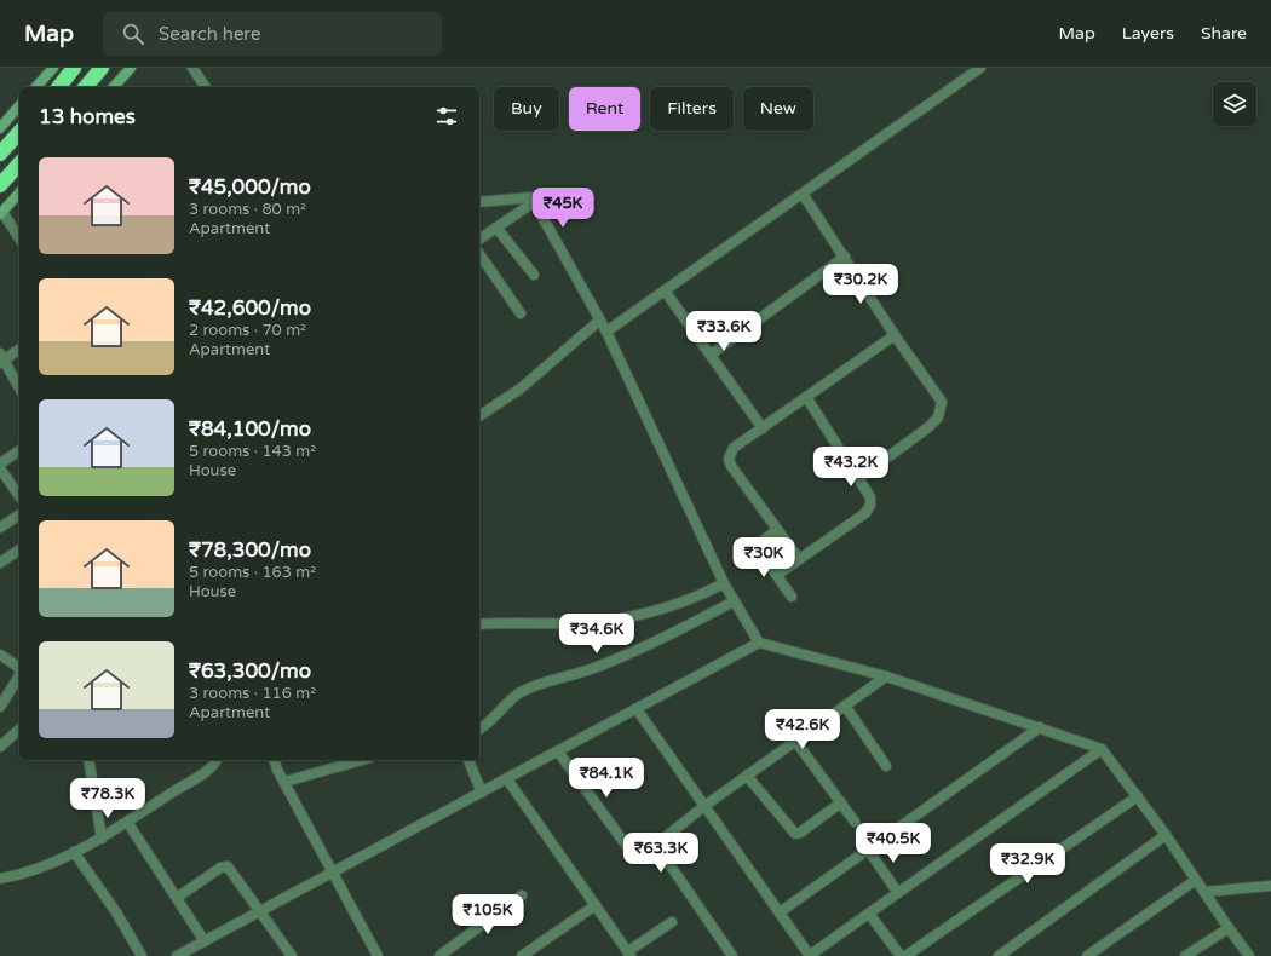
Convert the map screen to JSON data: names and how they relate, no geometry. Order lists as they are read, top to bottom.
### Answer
{
  "page": {
    "header": "Map",
    "search": "Search here",
    "nav": ["Map", "Layers", "Share"],
    "chip": [
      "Buy",
      "Rent",
      "Filters",
      "New"
    ],
    "heading": "13 homes",
    "list": [
      {
        "name": "₹45,000/mo",
        "note": "3 rooms · 80 m² · Apartment"
      },
      {
        "name": "₹42,600/mo",
        "note": "2 rooms · 70 m² · Apartment"
      },
      {
        "name": "₹84,100/mo",
        "note": "5 rooms · 143 m² · House"
      },
      {
        "name": "₹78,300/mo",
        "note": "5 rooms · 163 m² · House"
      },
      {
        "name": "₹63,300/mo",
        "note": "3 rooms · 116 m² · Apartment"
      }
    ],
    "price": [
      "₹45K",
      "₹30.2K",
      "₹33.6K",
      "₹43.2K",
      "₹30K",
      "₹34.6K",
      "₹42.6K",
      "₹84.1K",
      "₹78.3K",
      "₹40.5K",
      "₹63.3K",
      "₹32.9K",
      "₹105K"
    ]
  }
}
